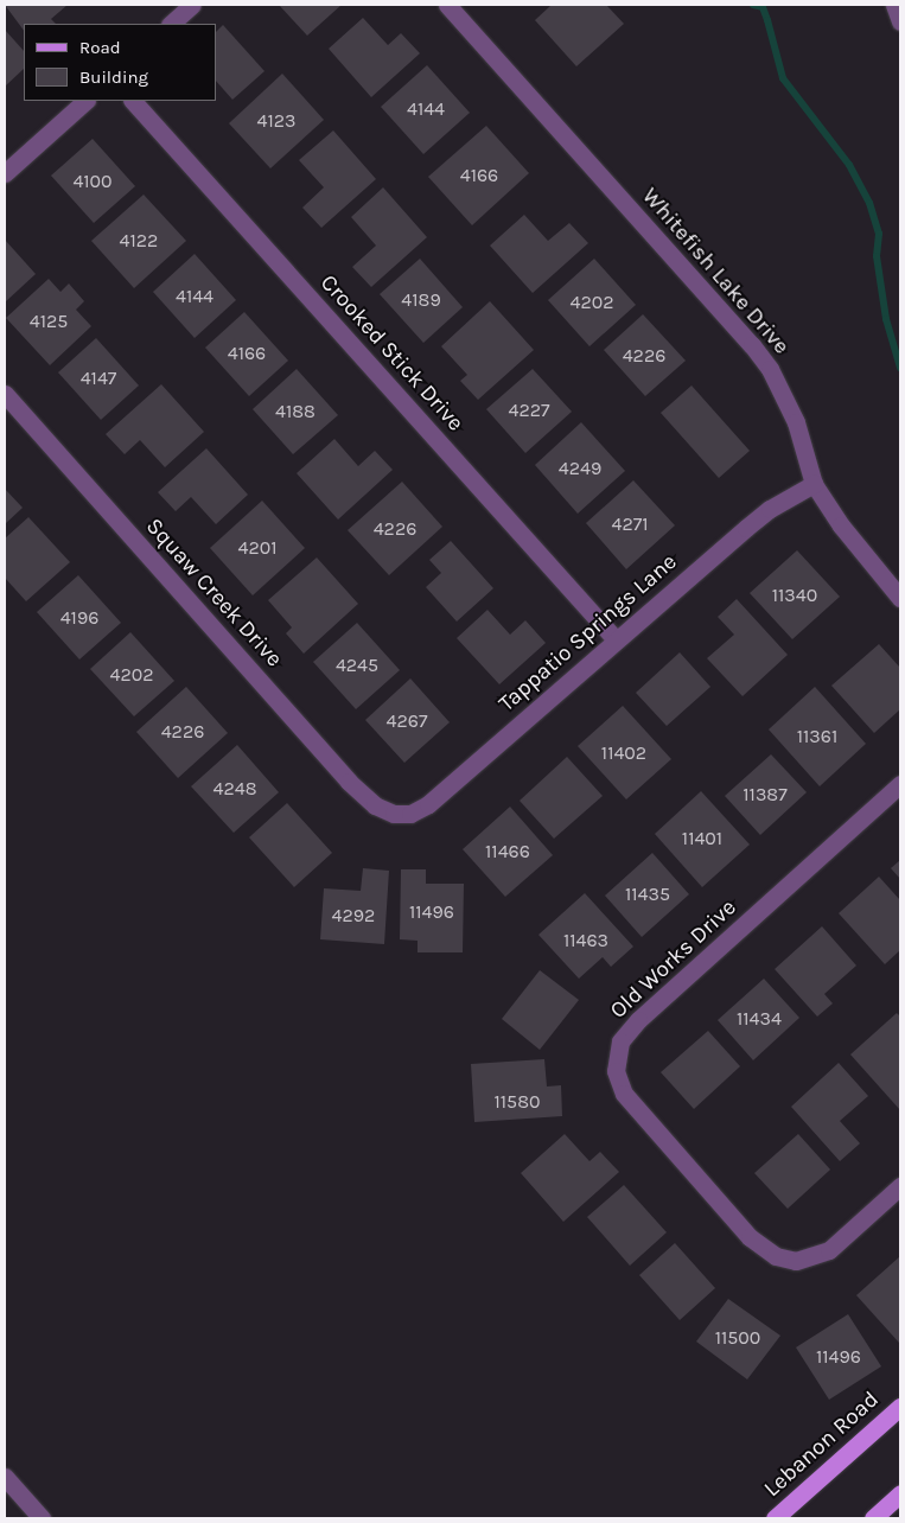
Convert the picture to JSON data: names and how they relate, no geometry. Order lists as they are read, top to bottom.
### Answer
{
  "streets": {
    "main road": ["Lebanon Road"],
    "street": [
      "Whitefish Lake Drive",
      "Crooked Stick Drive",
      "Squaw Creek Drive",
      "Tappatio Springs Lane",
      "Old Works Drive"
    ]
  },
  "crossings": [
    ["Whitefish Lake Drive", "Tappatio Springs Lane"],
    ["Crooked Stick Drive", "Tappatio Springs Lane"],
    ["Squaw Creek Drive", "Tappatio Springs Lane"]
  ],
  "house_numbers": [
    "4144",
    "4123",
    "4166",
    "4100",
    "4122",
    "4144",
    "4189",
    "4202",
    "4125",
    "4166",
    "4226",
    "4147",
    "4227",
    "4188",
    "4249",
    "4271",
    "4226",
    "4201",
    "11340",
    "4196",
    "4245",
    "4202",
    "4267",
    "4226",
    "11361",
    "11402",
    "4248",
    "11387",
    "11401",
    "11466",
    "11435",
    "11496",
    "4292",
    "11463",
    "11434",
    "11580",
    "11500",
    "11496"
  ],
  "legend": ["Road", "Building"]
}
